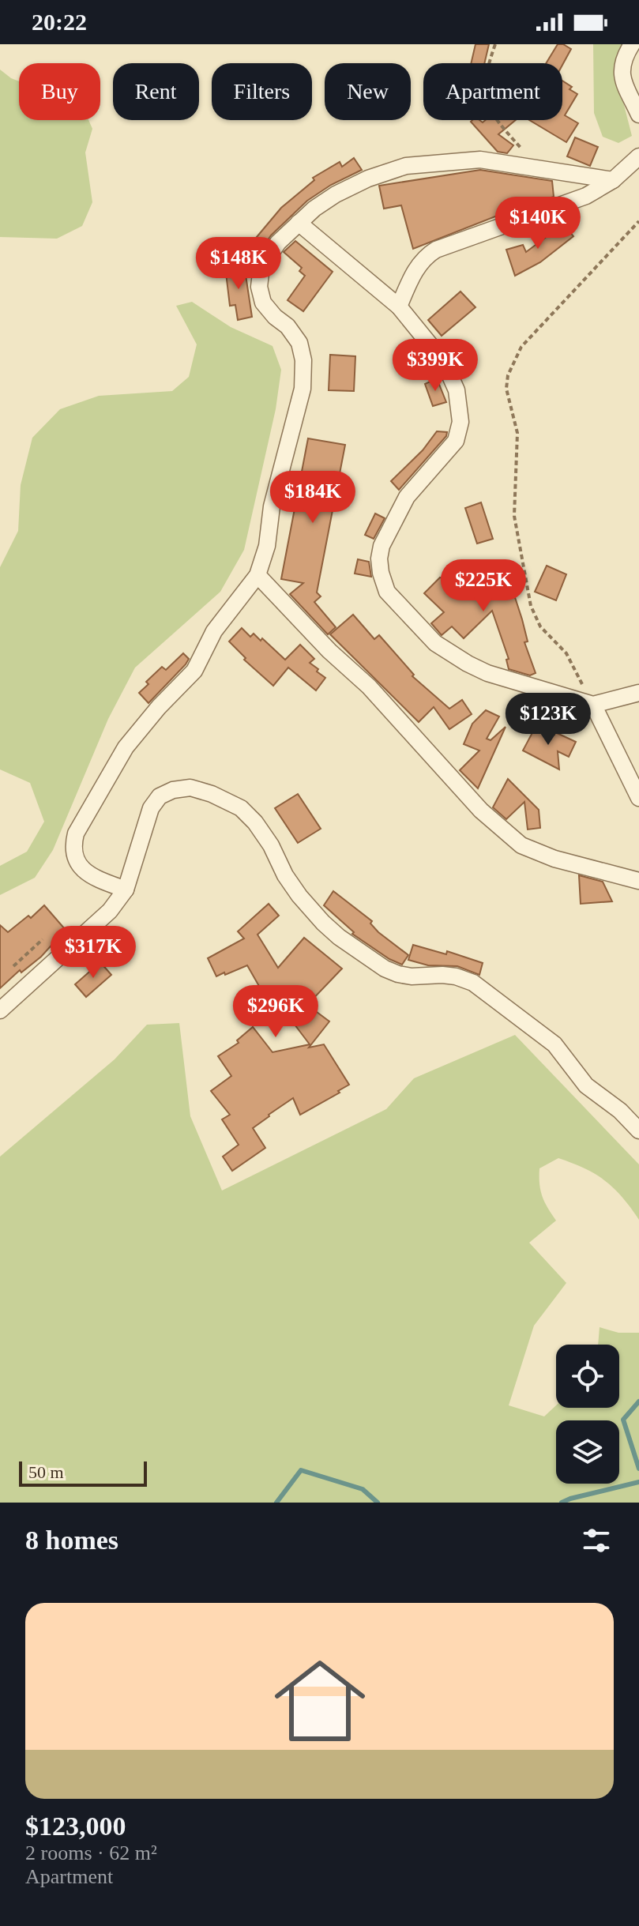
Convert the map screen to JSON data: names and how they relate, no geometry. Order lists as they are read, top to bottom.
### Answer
{
  "scale_bar": "50 m",
  "page": {
    "status": "20:22",
    "chip": [
      "Buy",
      "Rent",
      "Filters",
      "New",
      "Apartment"
    ],
    "price": [
      "$140K",
      "$148K",
      "$399K",
      "$184K",
      "$225K",
      "$123K",
      "$317K",
      "$296K"
    ],
    "scale": "50 m",
    "heading": "8 homes",
    "list": [
      {
        "name": "$123,000",
        "note": "2 rooms · 62 m² · Apartment"
      }
    ]
  }
}
